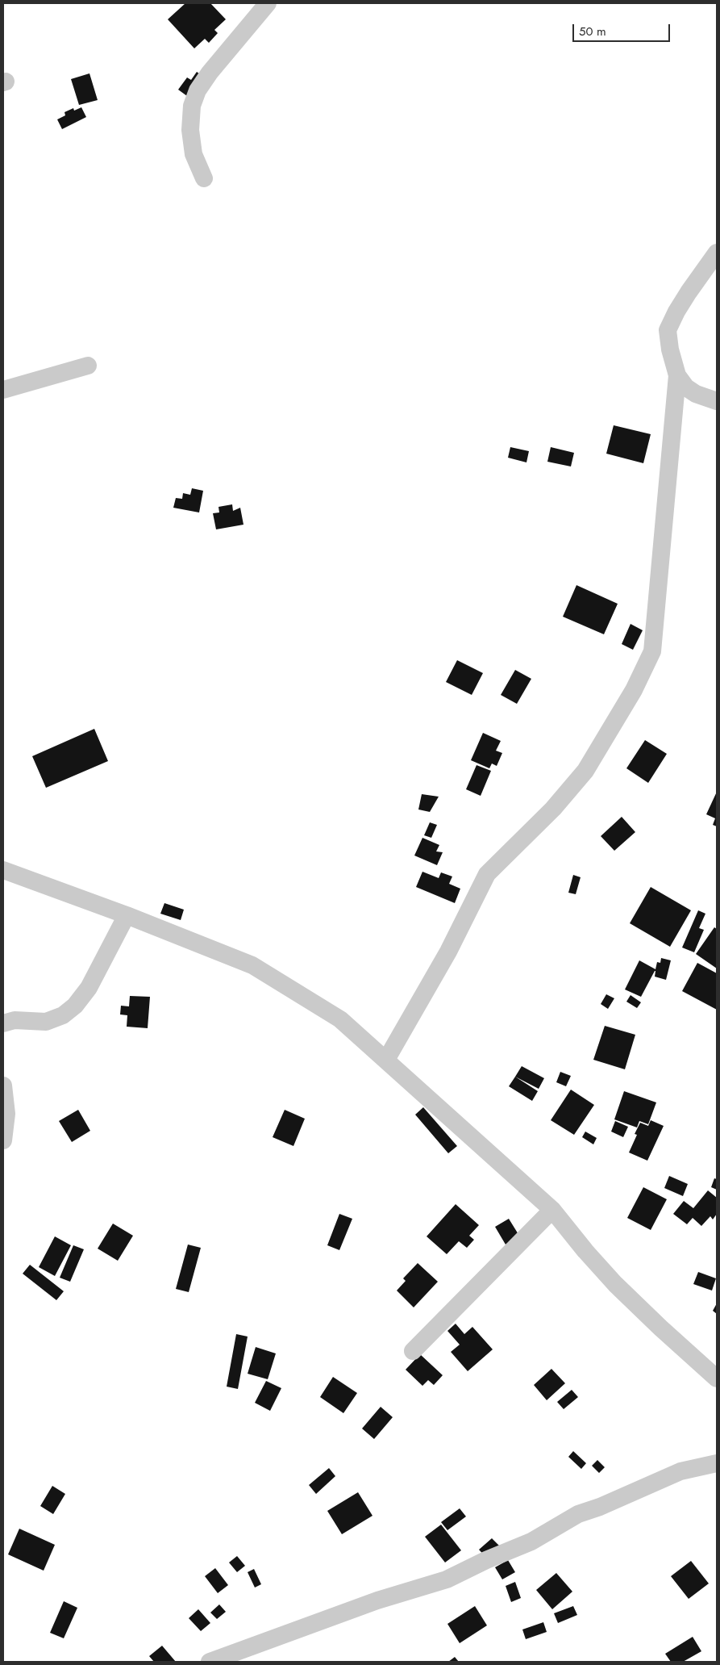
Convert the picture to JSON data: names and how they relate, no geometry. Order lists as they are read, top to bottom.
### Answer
{
  "scale_bar": "50 m"
}
